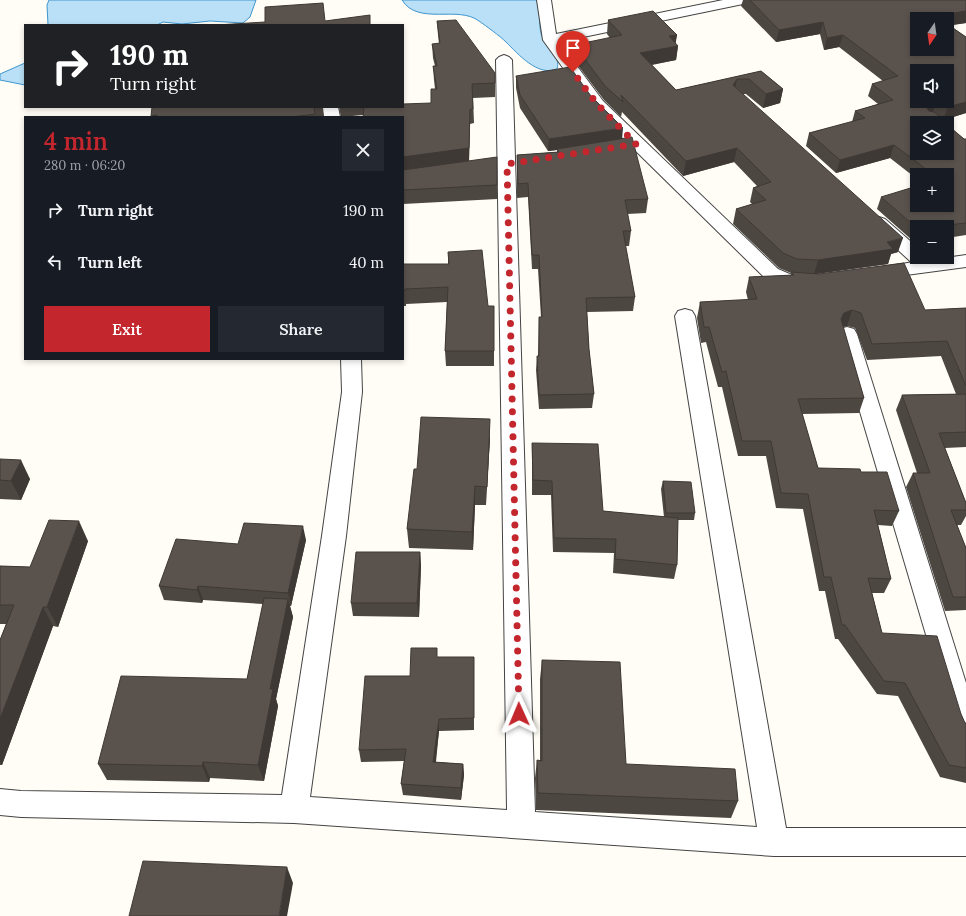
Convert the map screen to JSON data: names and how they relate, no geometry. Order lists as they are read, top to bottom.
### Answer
{
  "north": "bottom",
  "page": {
    "map_buttons": ["+", "−"],
    "turn": ["190 m", "Turn right"],
    "heading": ["4 min", "280 m · 06:20"],
    "list": [
      {
        "name": "Turn right",
        "value": "190 m"
      },
      {
        "name": "Turn left",
        "value": "40 m"
      }
    ],
    "buttons": ["Exit", "Share"]
  }
}
